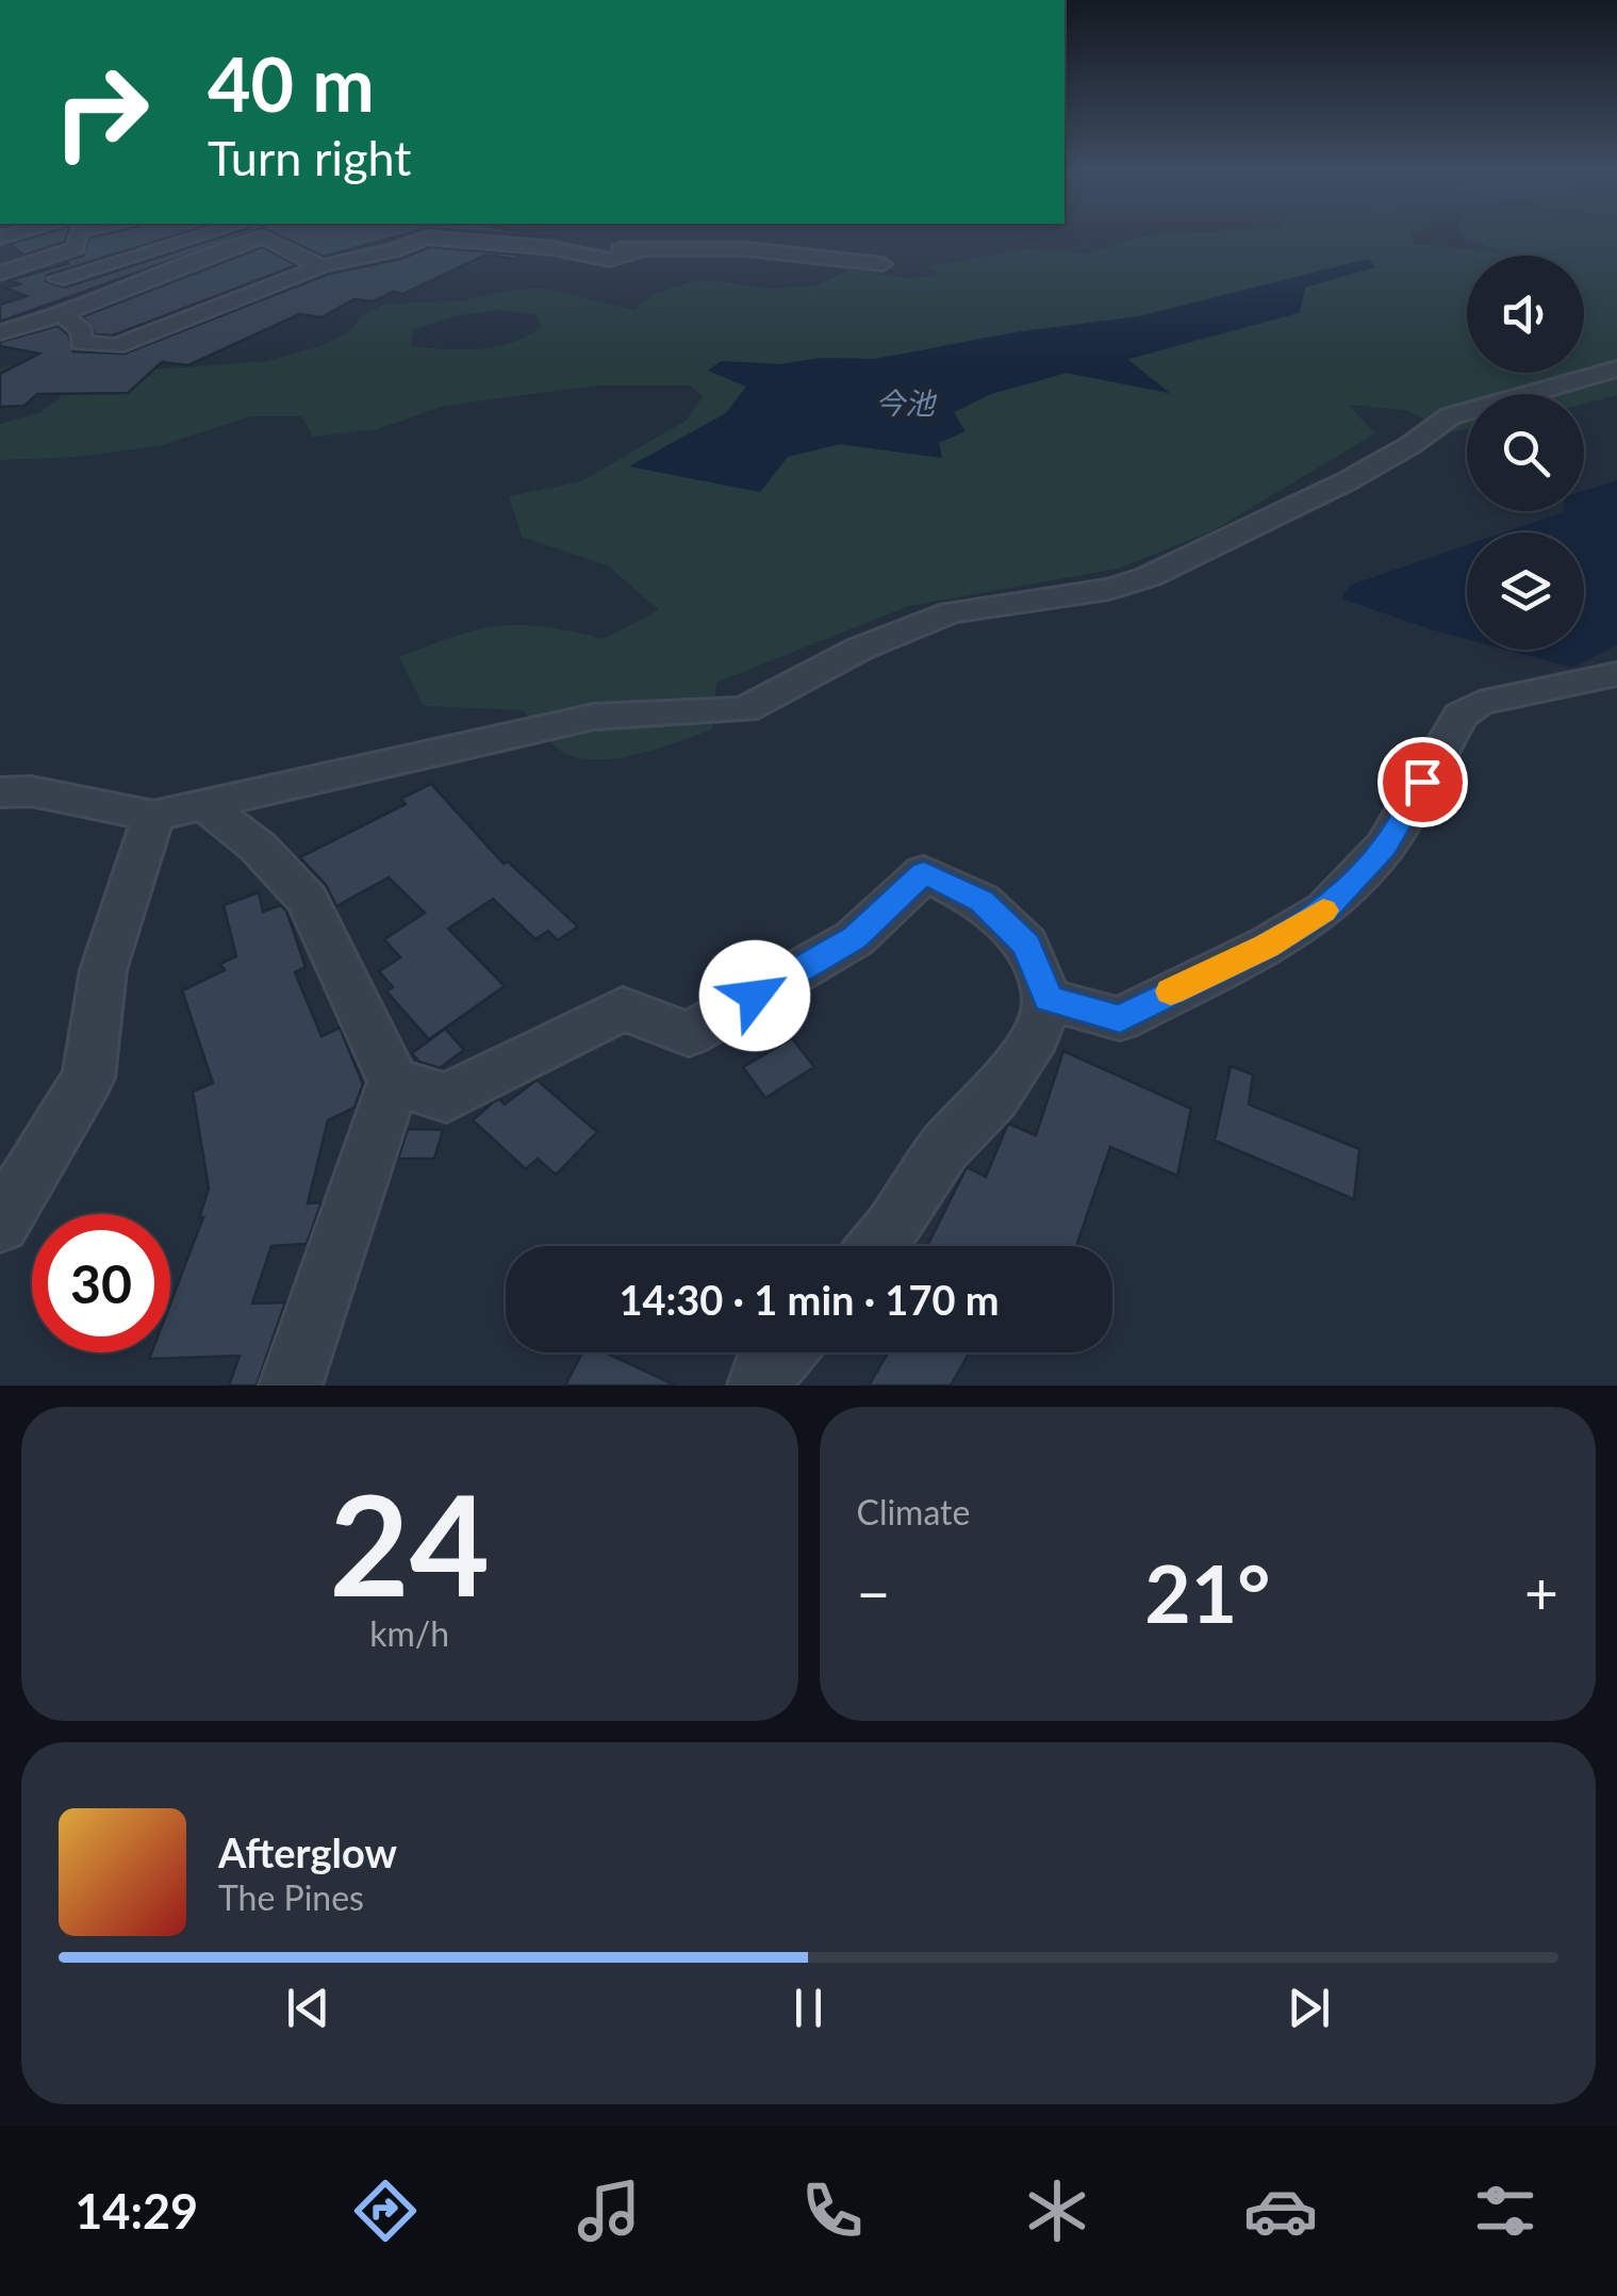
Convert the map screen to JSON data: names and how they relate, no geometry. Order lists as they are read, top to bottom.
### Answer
{
  "water": ["今池"],
  "page": {
    "turn": ["40 m", "Turn right"],
    "limit": "30",
    "trip": "14:30 · 1 min · 170 m",
    "tile": [
      ["24", "km/h"],
      "Climate"
    ],
    "heat": ["−", "21°", "+"],
    "song": ["Afterglow", "The Pines"],
    "tabs": "14:29"
  }
}
